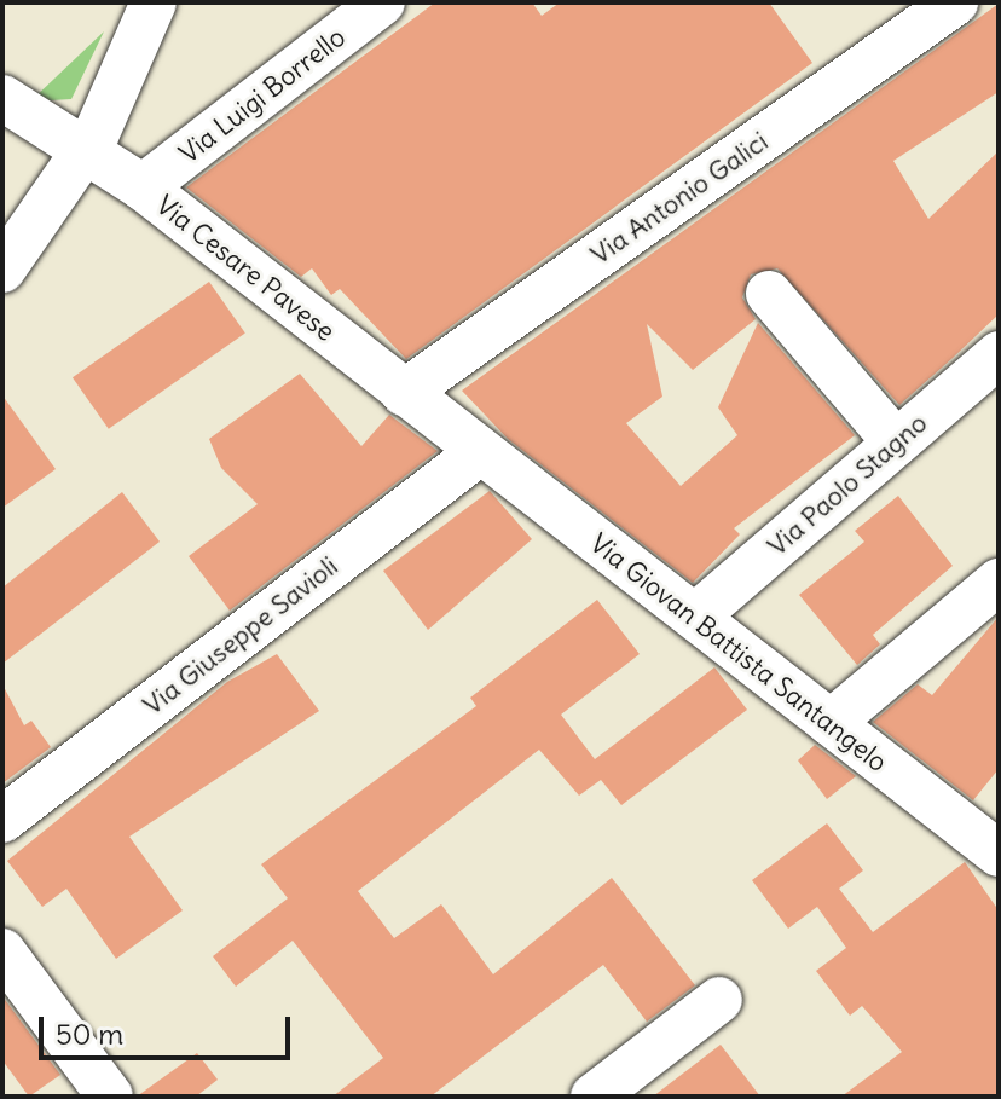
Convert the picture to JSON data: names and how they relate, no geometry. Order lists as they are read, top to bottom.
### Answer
{
  "streets": {
    "street": [
      "Via Luigi Borrello",
      "Via Antonio Galici",
      "Via Cesare Pavese",
      "Via Paolo Stagno",
      "Via Giuseppe Savioli",
      "Via Giovan Battista Santangelo"
    ]
  },
  "crossings": [
    ["Via Luigi Borrello", "Via Cesare Pavese"],
    ["Via Antonio Galici", "Via Cesare Pavese"],
    ["Via Cesare Pavese", "Via Giuseppe Savioli"],
    ["Via Cesare Pavese", "Via Giovan Battista Santangelo"],
    ["Via Paolo Stagno", "Via Giovan Battista Santangelo"],
    ["Via Giuseppe Savioli", "Via Giovan Battista Santangelo"]
  ],
  "scale_bar": "50 m"
}
